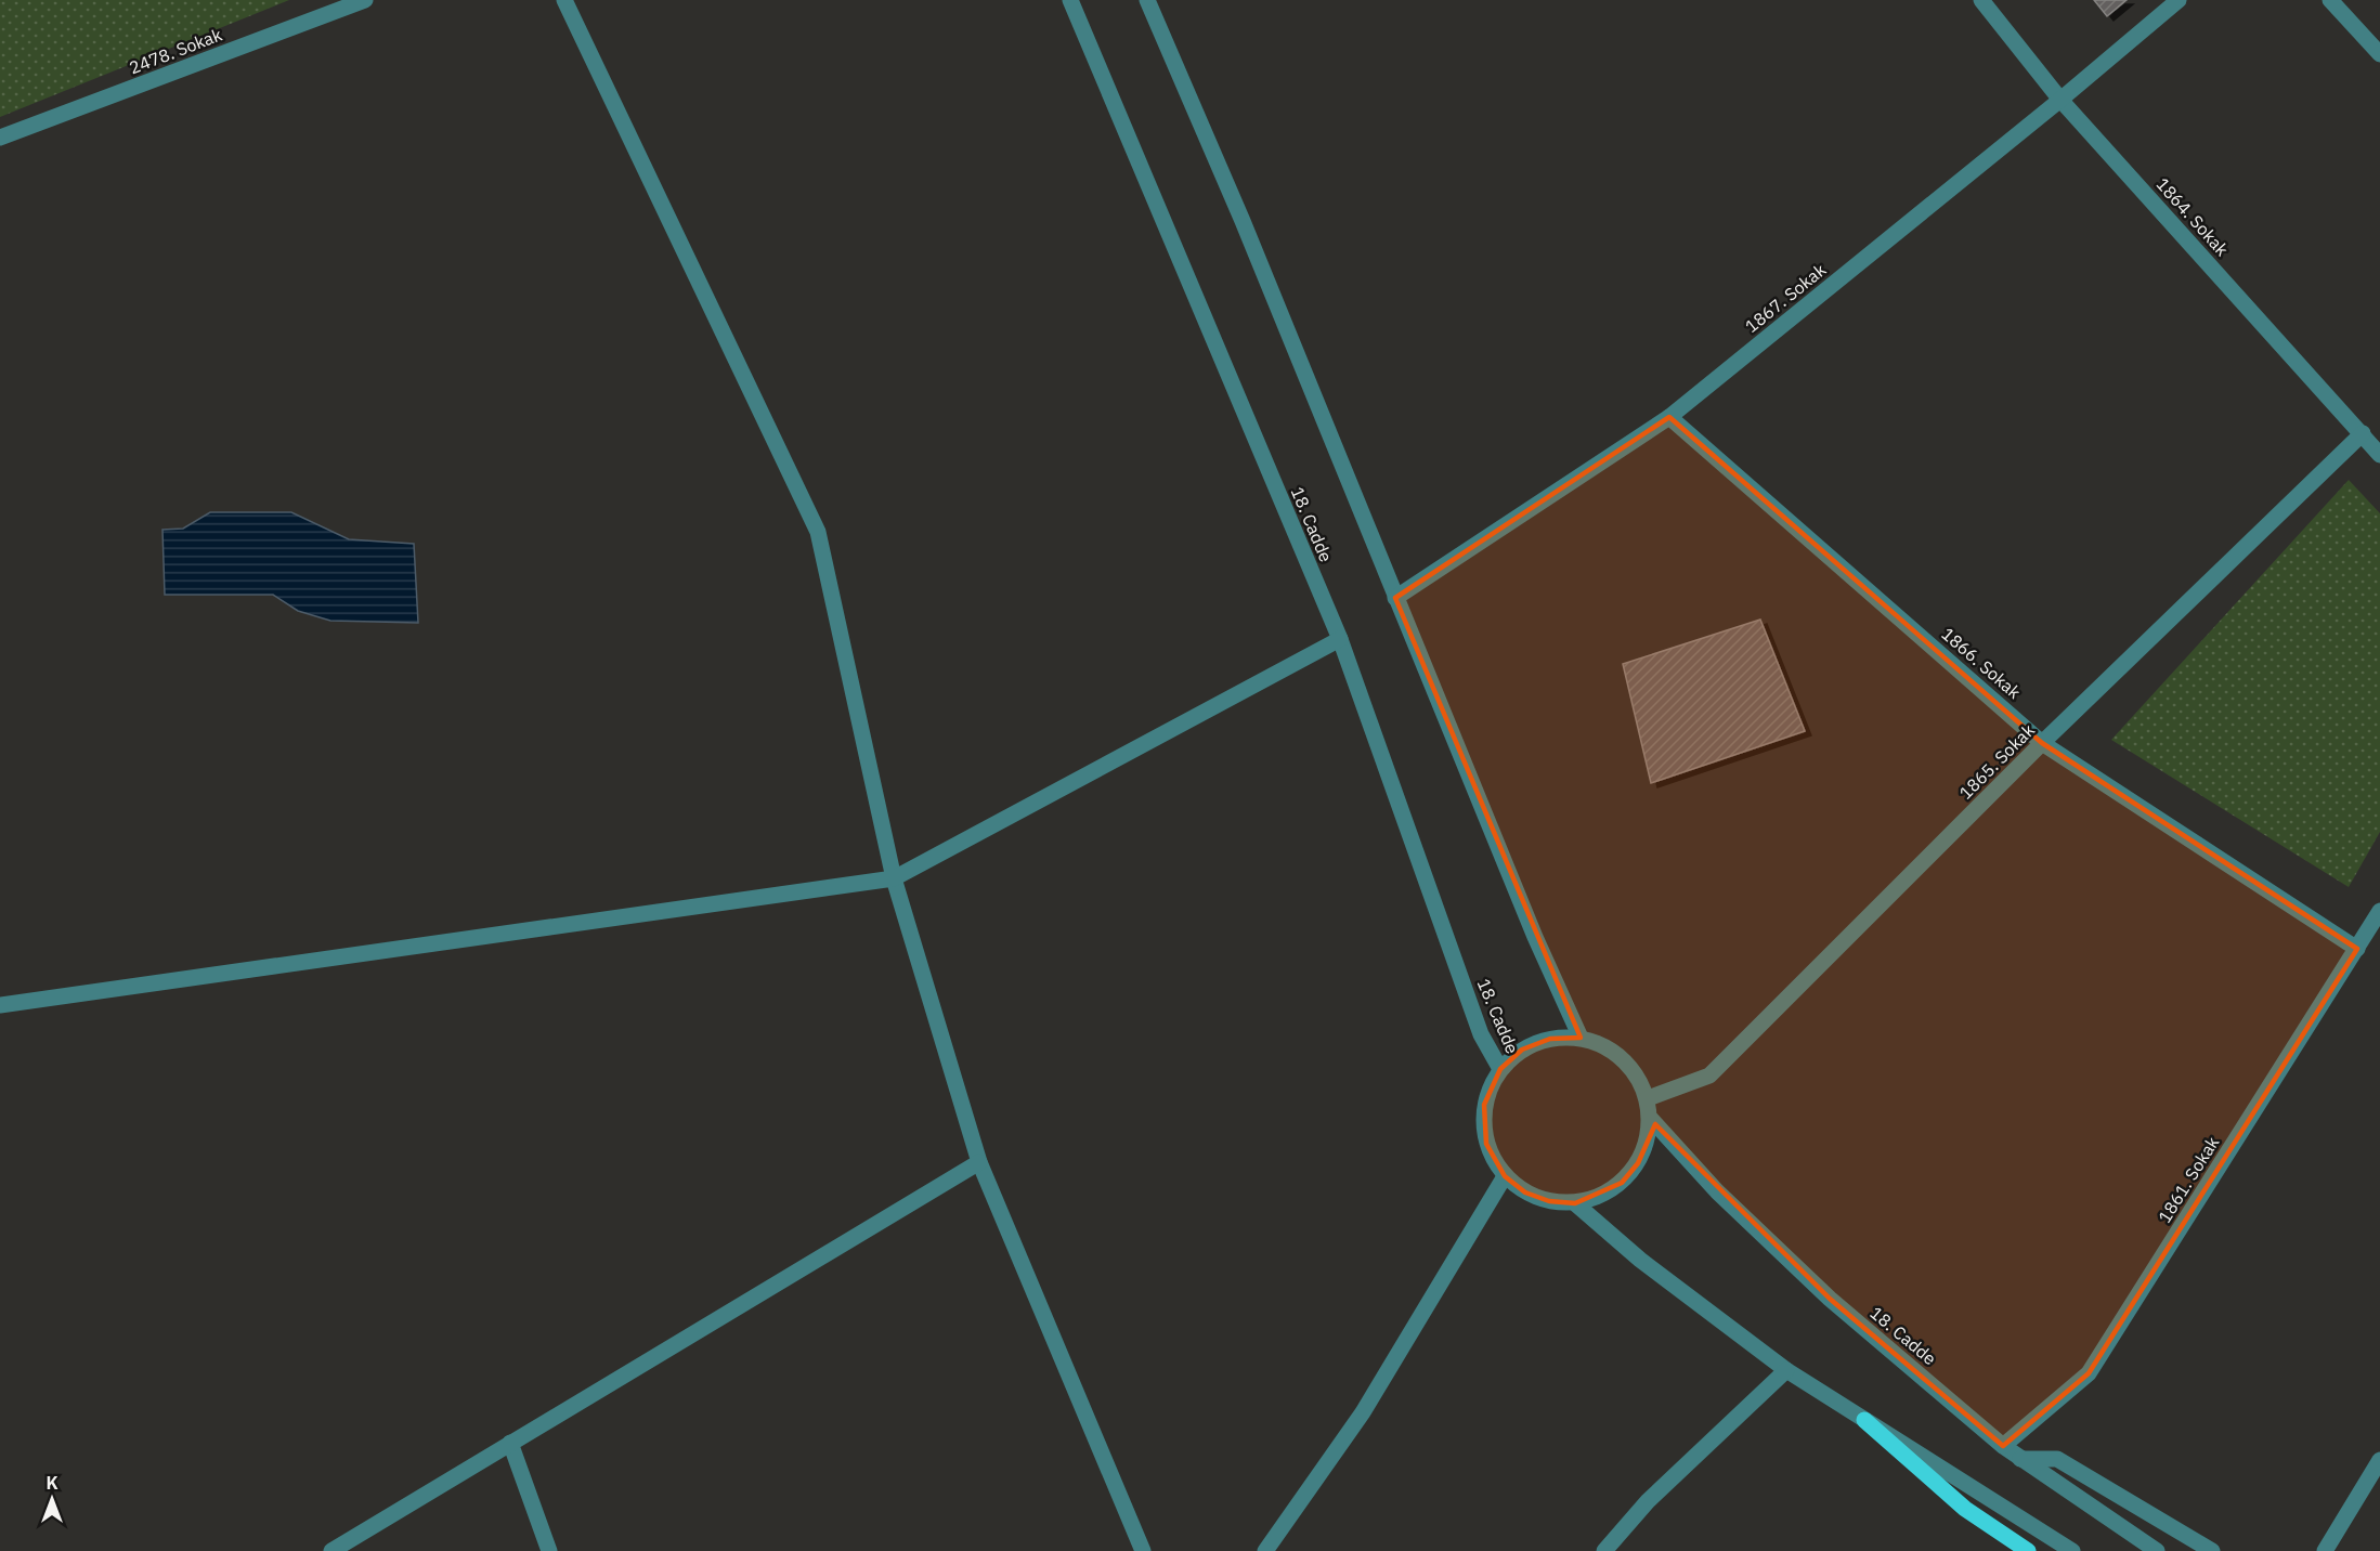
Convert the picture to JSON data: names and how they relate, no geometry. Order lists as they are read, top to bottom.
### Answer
{
  "streets": {
    "street": [
      "2478. Sokak",
      "1864. Sokak",
      "1867. Sokak",
      "18. Cadde",
      "1866. Sokak",
      "1865. Sokak",
      "1861. Sokak"
    ]
  },
  "crossings": [
    ["1864. Sokak", "1867. Sokak"],
    ["1864. Sokak", "1865. Sokak"],
    ["1867. Sokak", "1866. Sokak"],
    ["18. Cadde", "1865. Sokak"],
    ["18. Cadde", "1861. Sokak"],
    ["1866. Sokak", "1865. Sokak"],
    ["1866. Sokak", "1861. Sokak"]
  ],
  "north": "top"
}
